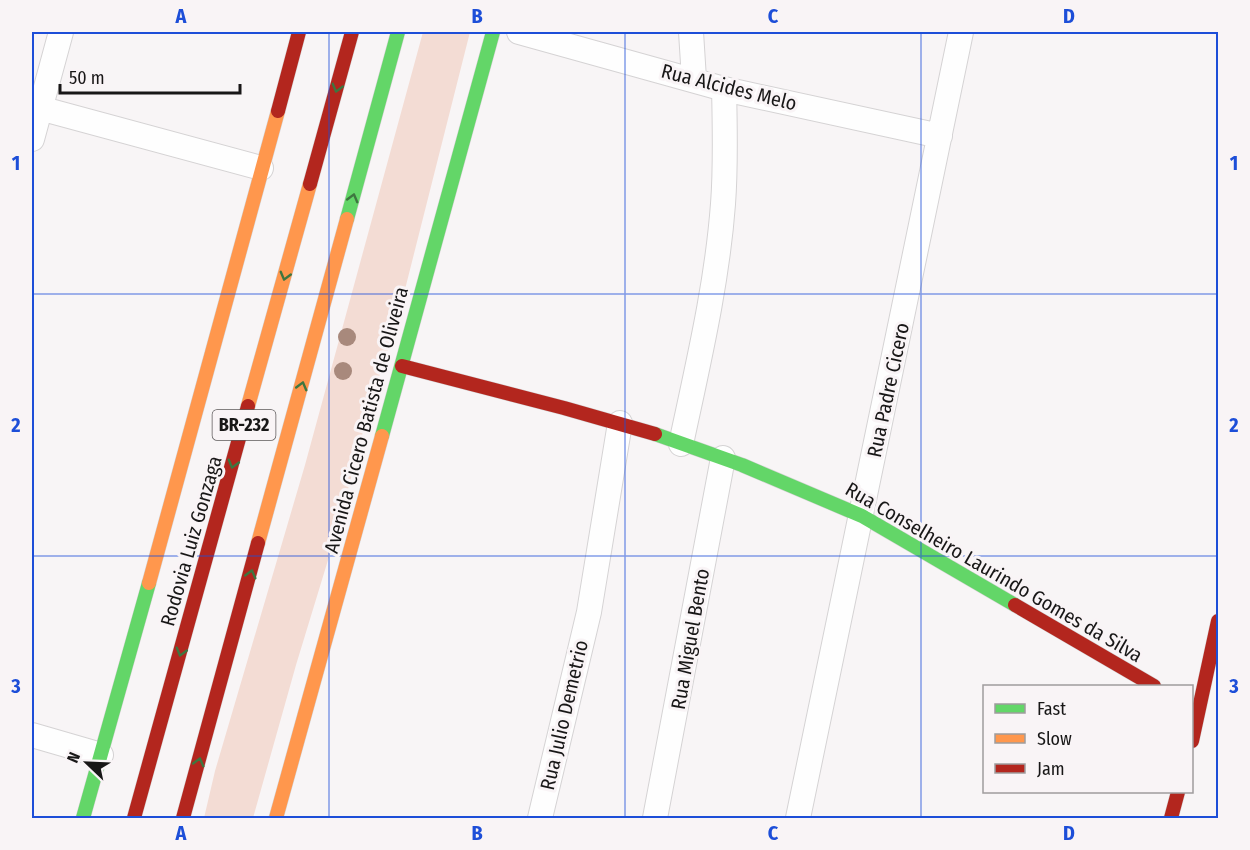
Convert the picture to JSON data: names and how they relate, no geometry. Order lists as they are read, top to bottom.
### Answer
{
  "streets": {
    "main road": [
      "Avenida Cicero Batista de Oliveira",
      "BR-232",
      "Rodovia Luiz Gonzaga",
      "Rua Conselheiro Laurindo Gomes da Silva"
    ],
    "street": [
      "Rua Alcides Melo",
      "Rua Padre Cicero",
      "Rua Miguel Bento",
      "Rua Julio Demetrio"
    ]
  },
  "crossings": [
    ["Rua Alcides Melo", "Rua Padre Cicero"],
    ["Rua Padre Cicero", "Rua Conselheiro Laurindo Gomes da Silva"],
    ["Avenida Cicero Batista de Oliveira", "Rua Conselheiro Laurindo Gomes da Silva"],
    ["Rua Conselheiro Laurindo Gomes da Silva", "Rua Miguel Bento"],
    ["Rua Conselheiro Laurindo Gomes da Silva", "Rua Julio Demetrio"]
  ],
  "legend": ["Fast", "Slow", "Jam"],
  "scale_bar": "50 m",
  "north": "top left",
  "grid": {
    "columns": [
      "A",
      "B",
      "C",
      "D"
    ],
    "rows": ["1", "2", "3"]
  }
}
